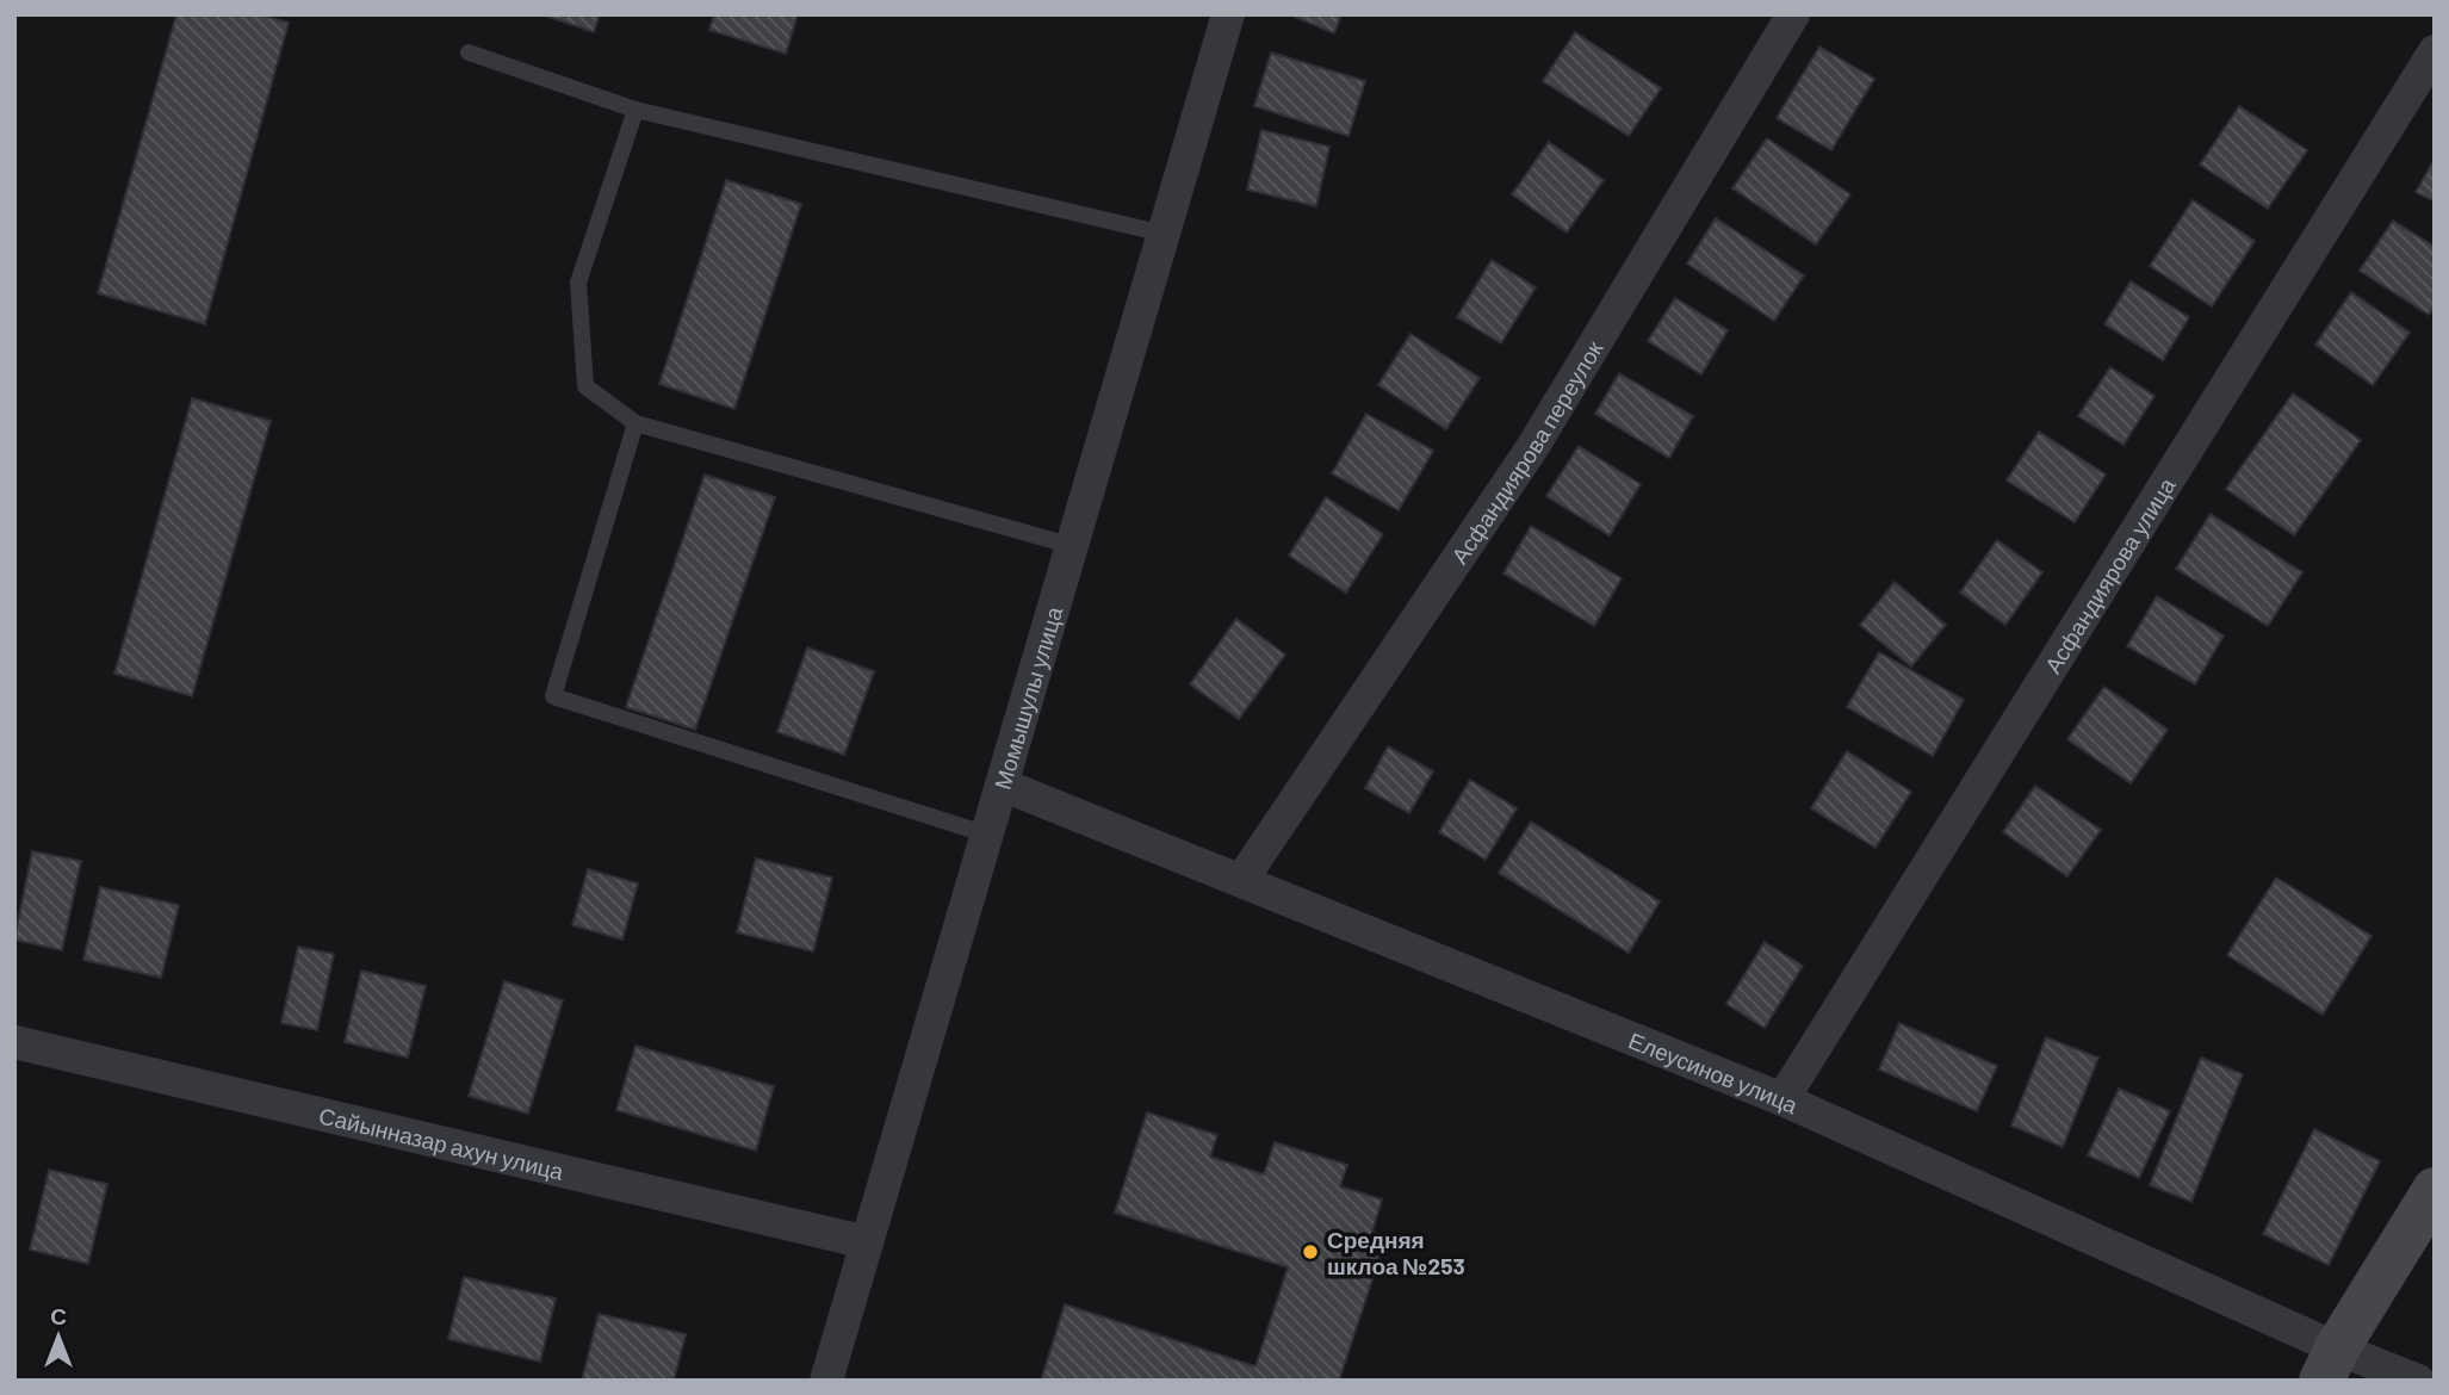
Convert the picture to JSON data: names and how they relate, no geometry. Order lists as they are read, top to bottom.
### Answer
{
  "streets": {
    "street": [
      "Асфандиярова переулок",
      "Асфандиярова улица",
      "Момышулы улица",
      "Елеусинов улица",
      "Сайынназар ахун улица"
    ]
  },
  "crossings": [
    ["Асфандиярова переулок", "Елеусинов улица"],
    ["Асфандиярова улица", "Елеусинов улица"],
    ["Момышулы улица", "Елеусинов улица"],
    ["Момышулы улица", "Сайынназар ахун улица"]
  ],
  "places": ["Средняя шклоа №253"],
  "north": "top"
}
